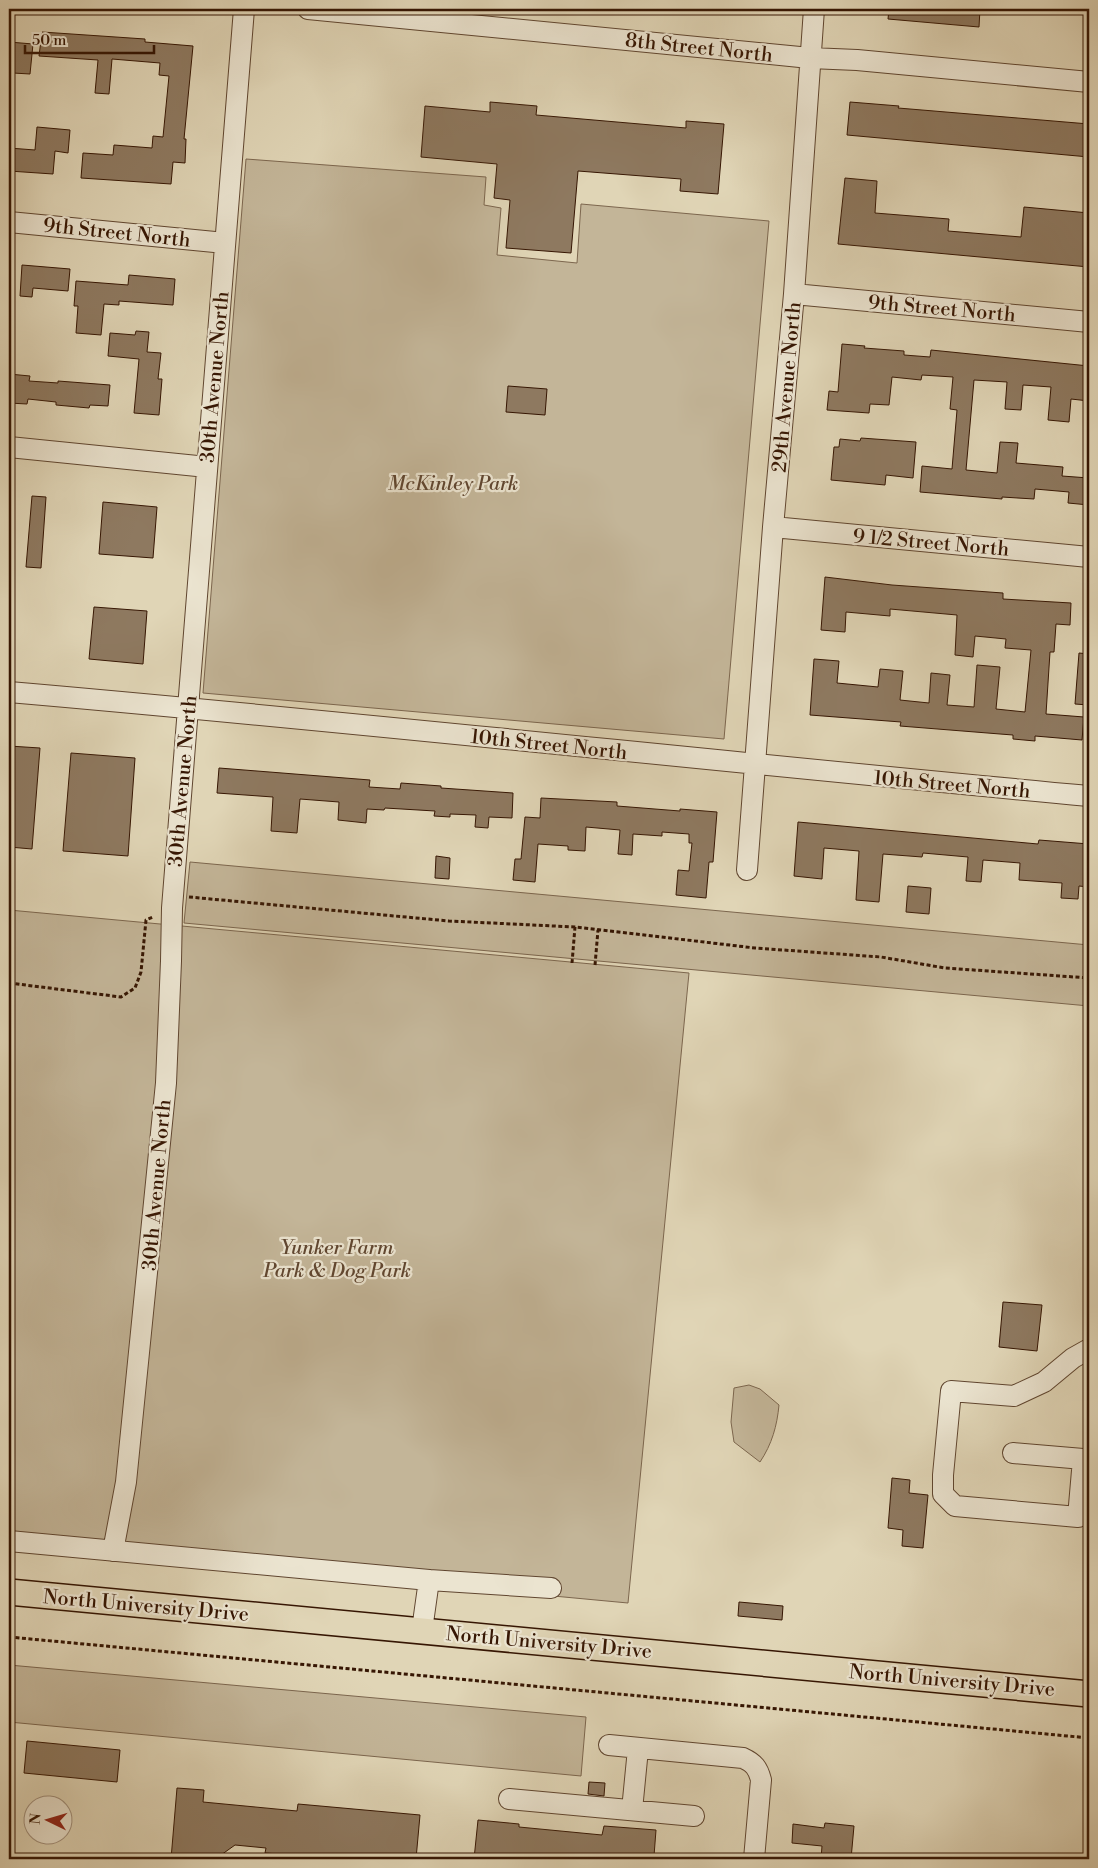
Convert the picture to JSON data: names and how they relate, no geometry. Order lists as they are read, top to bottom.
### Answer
{
  "streets": {
    "main road": ["North University Drive"],
    "street": [
      "8th Street North",
      "9th Street North",
      "30th Avenue North",
      "29th Avenue North",
      "9 1/2 Street North",
      "10th Street North"
    ]
  },
  "crossings": [
    ["8th Street North", "29th Avenue North"],
    ["9th Street North", "30th Avenue North"],
    ["9th Street North", "29th Avenue North"],
    ["30th Avenue North", "10th Street North"],
    ["29th Avenue North", "9 1/2 Street North"],
    ["29th Avenue North", "10th Street North"]
  ],
  "parks": ["McKinley Park", "Yunker Farm Park & Dog Park"],
  "scale_bar": "50 m",
  "north": "left"
}
